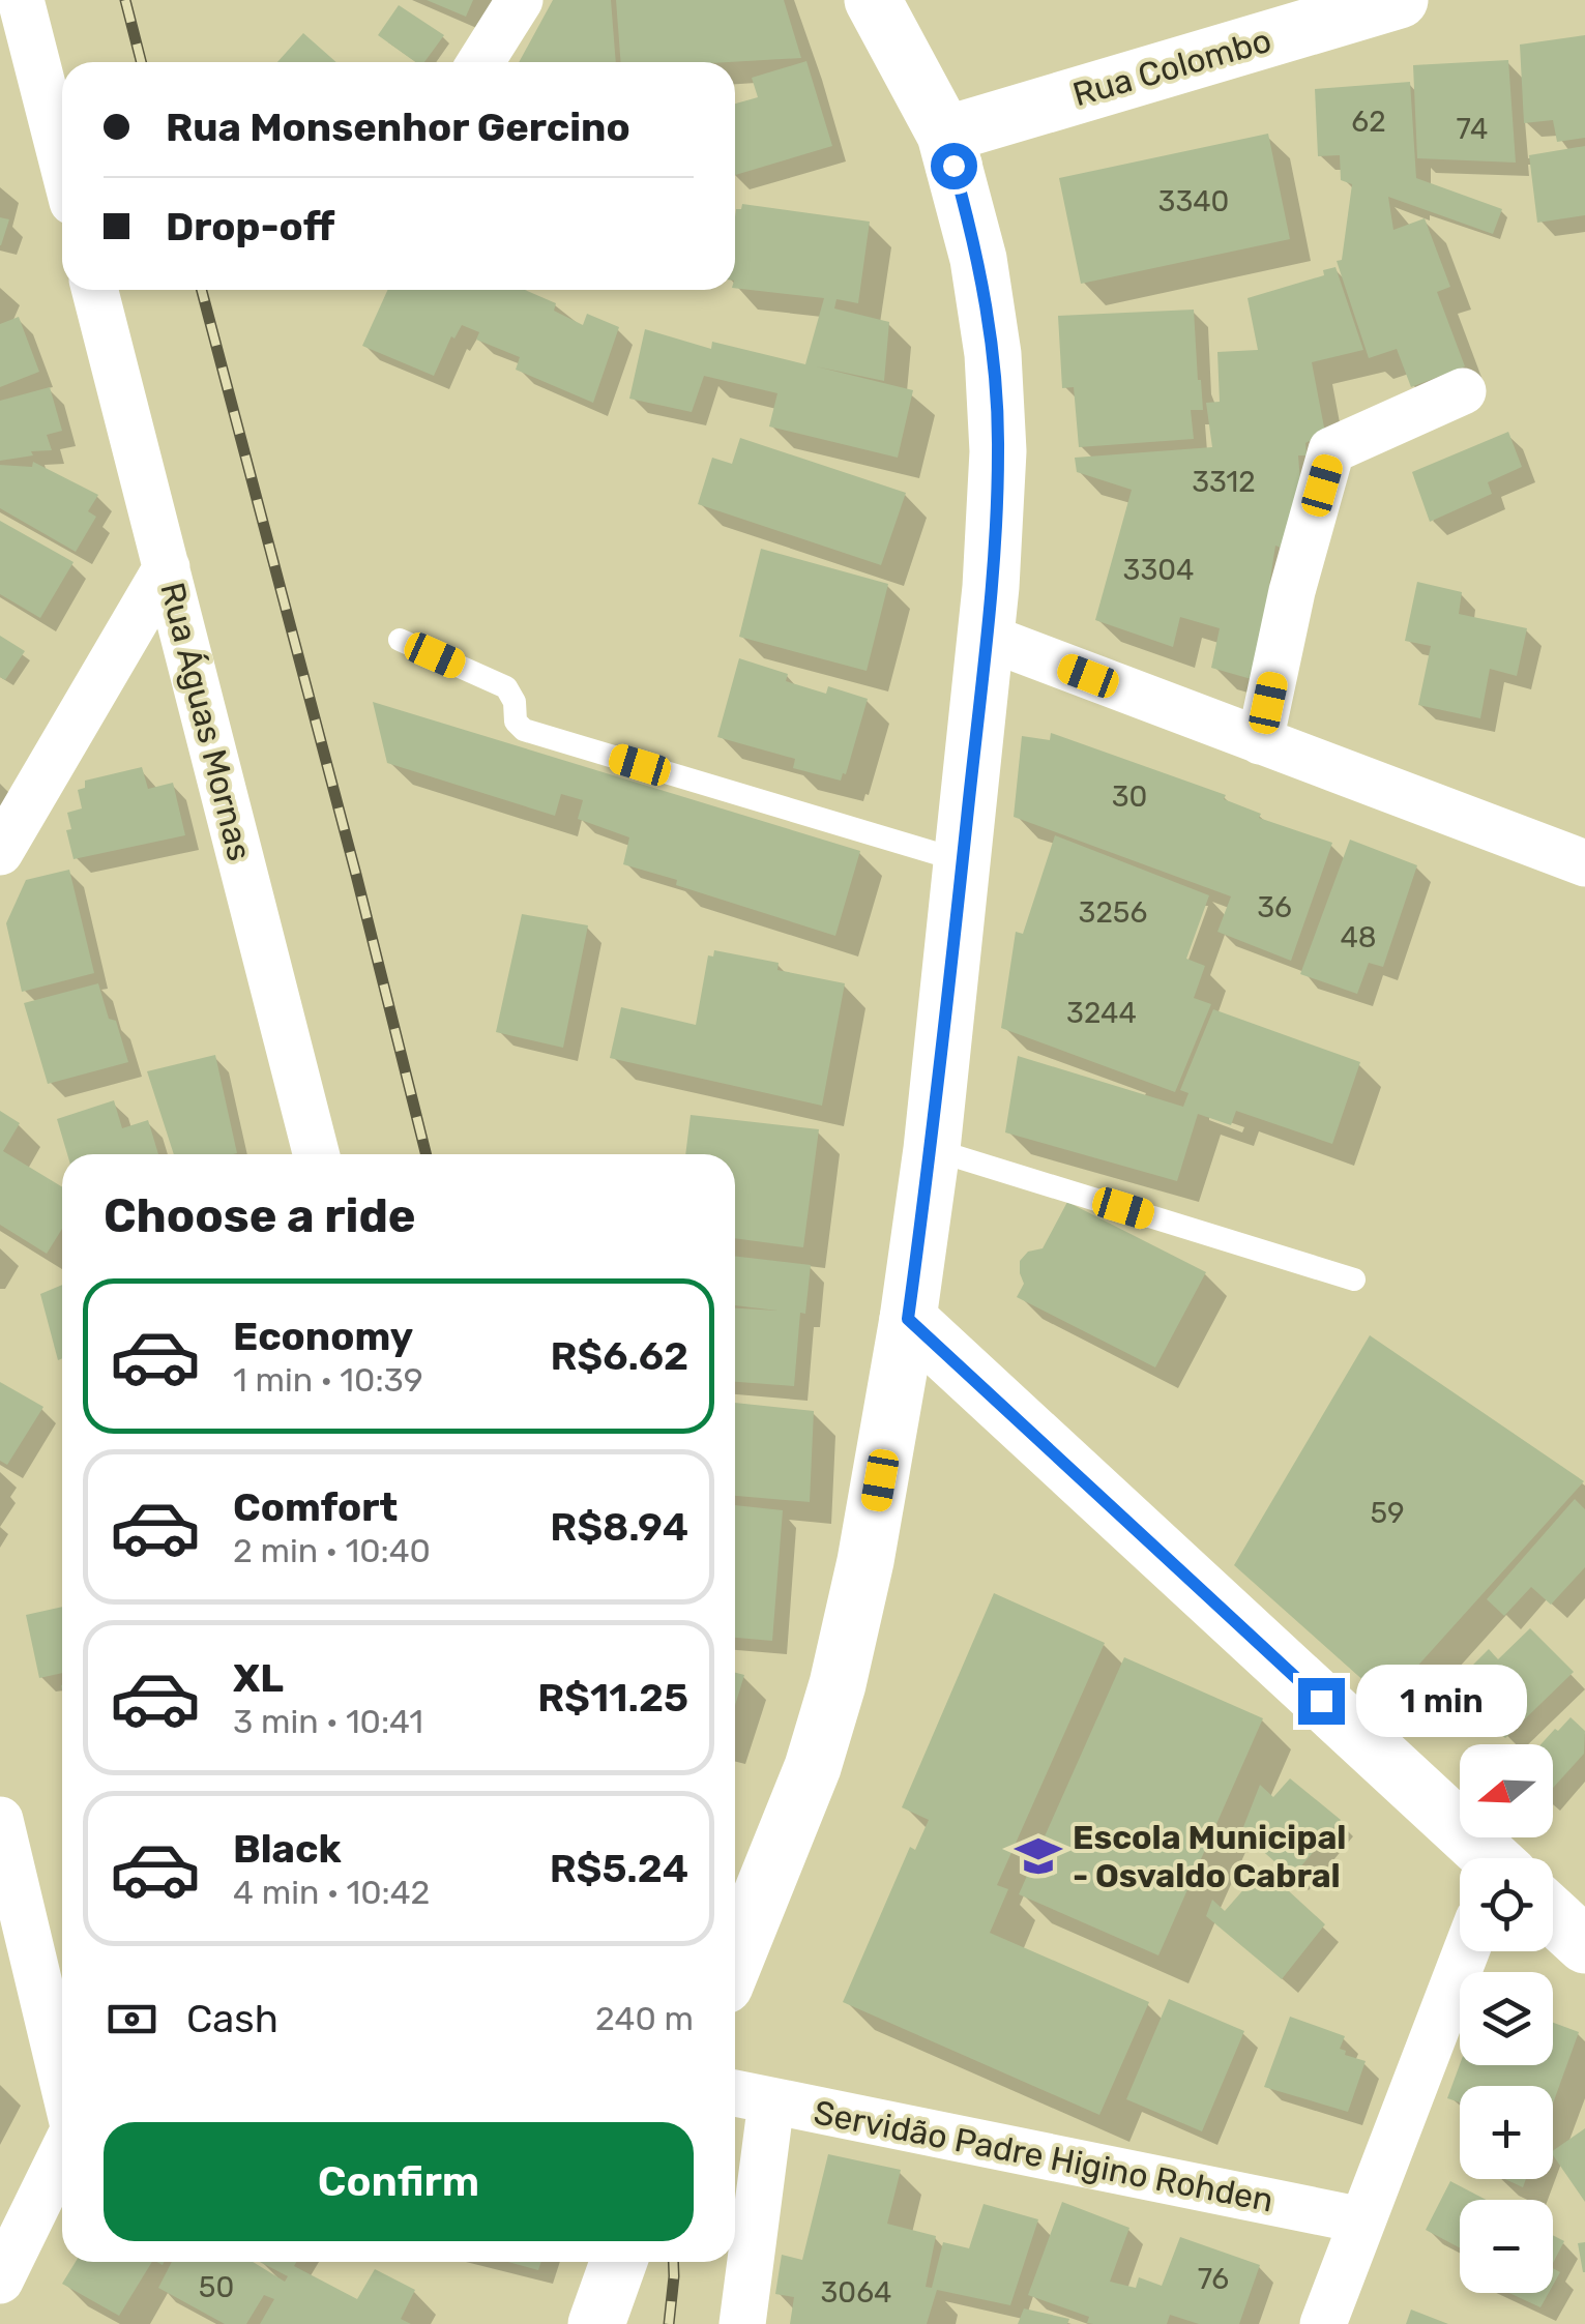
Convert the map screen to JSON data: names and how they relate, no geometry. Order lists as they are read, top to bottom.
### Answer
{
  "streets": {
    "main road": ["Rua Colombo"],
    "street": ["Rua Águas Mornas", "Servidão Padre Higino Rohden"]
  },
  "places": {
    "school or university": ["Escola Municipal - Osvaldo Cabral"]
  },
  "house_numbers": [
    "62",
    "74",
    "3340",
    "3312",
    "3304",
    "30",
    "36",
    "3256",
    "48",
    "3244",
    "59",
    "76",
    "50",
    "3064"
  ],
  "north": "left",
  "page": {
    "banner": ["Rua Monsenhor Gercino", "Drop-off"],
    "heading": "Choose a ride",
    "list": [
      {
        "name": "Economy",
        "note": "1 min · 10:39",
        "value": "R$6.62"
      },
      {
        "name": "Comfort",
        "note": "2 min · 10:40",
        "value": "R$8.94"
      },
      {
        "name": "XL",
        "note": "3 min · 10:41",
        "value": "R$11.25"
      },
      {
        "name": "Black",
        "note": "4 min · 10:42",
        "value": "R$5.24"
      }
    ],
    "bubble": "1 min",
    "map_buttons": ["+", "−"],
    "pay": ["Cash", "240 m"],
    "buttons": "Confirm"
  }
}
